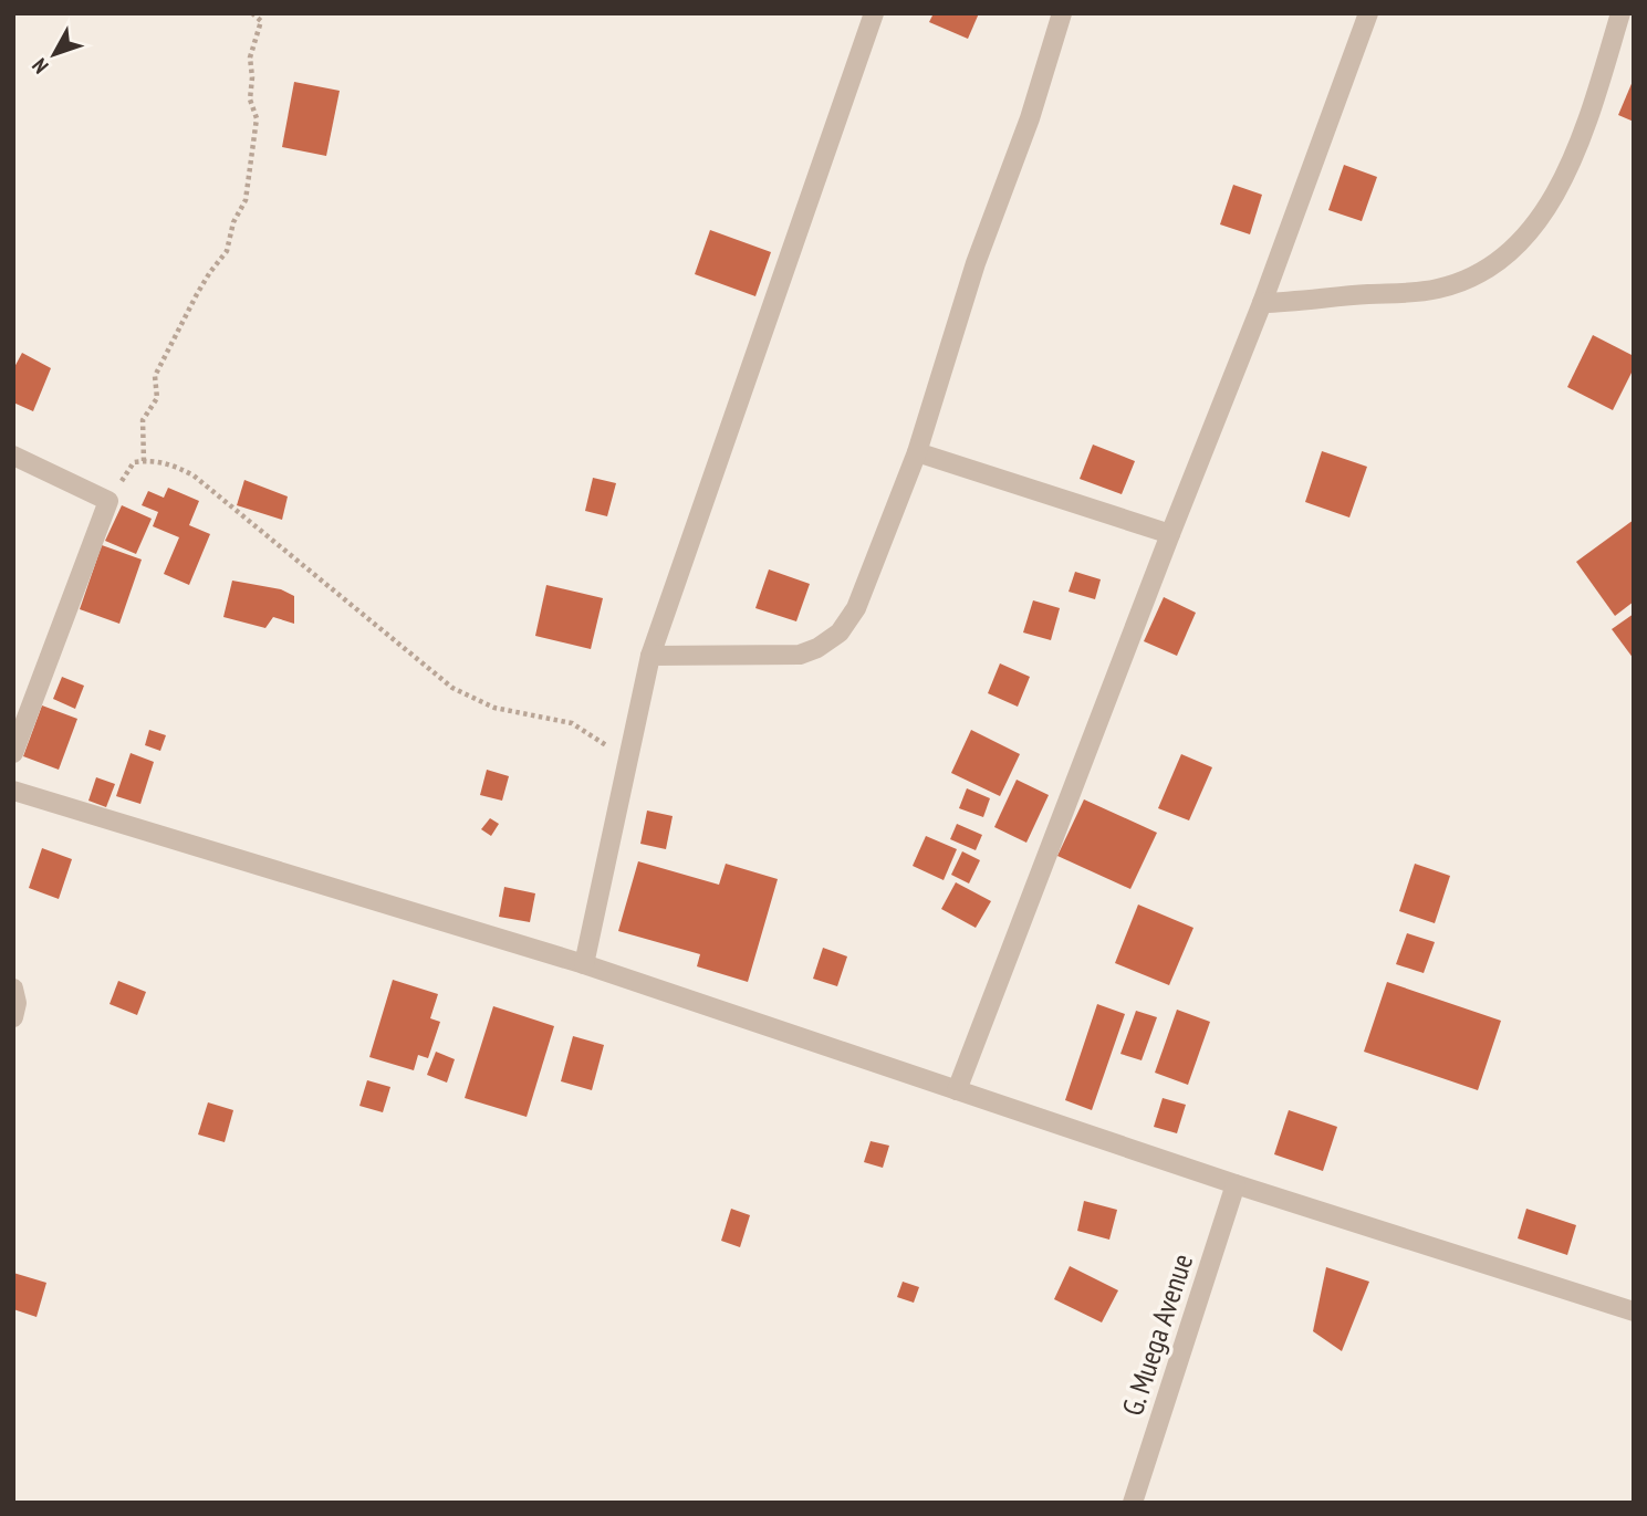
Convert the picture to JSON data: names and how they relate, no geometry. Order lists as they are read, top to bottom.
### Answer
{
  "streets": {
    "street": ["G. Muega Avenue"]
  },
  "north": "bottom left"
}
